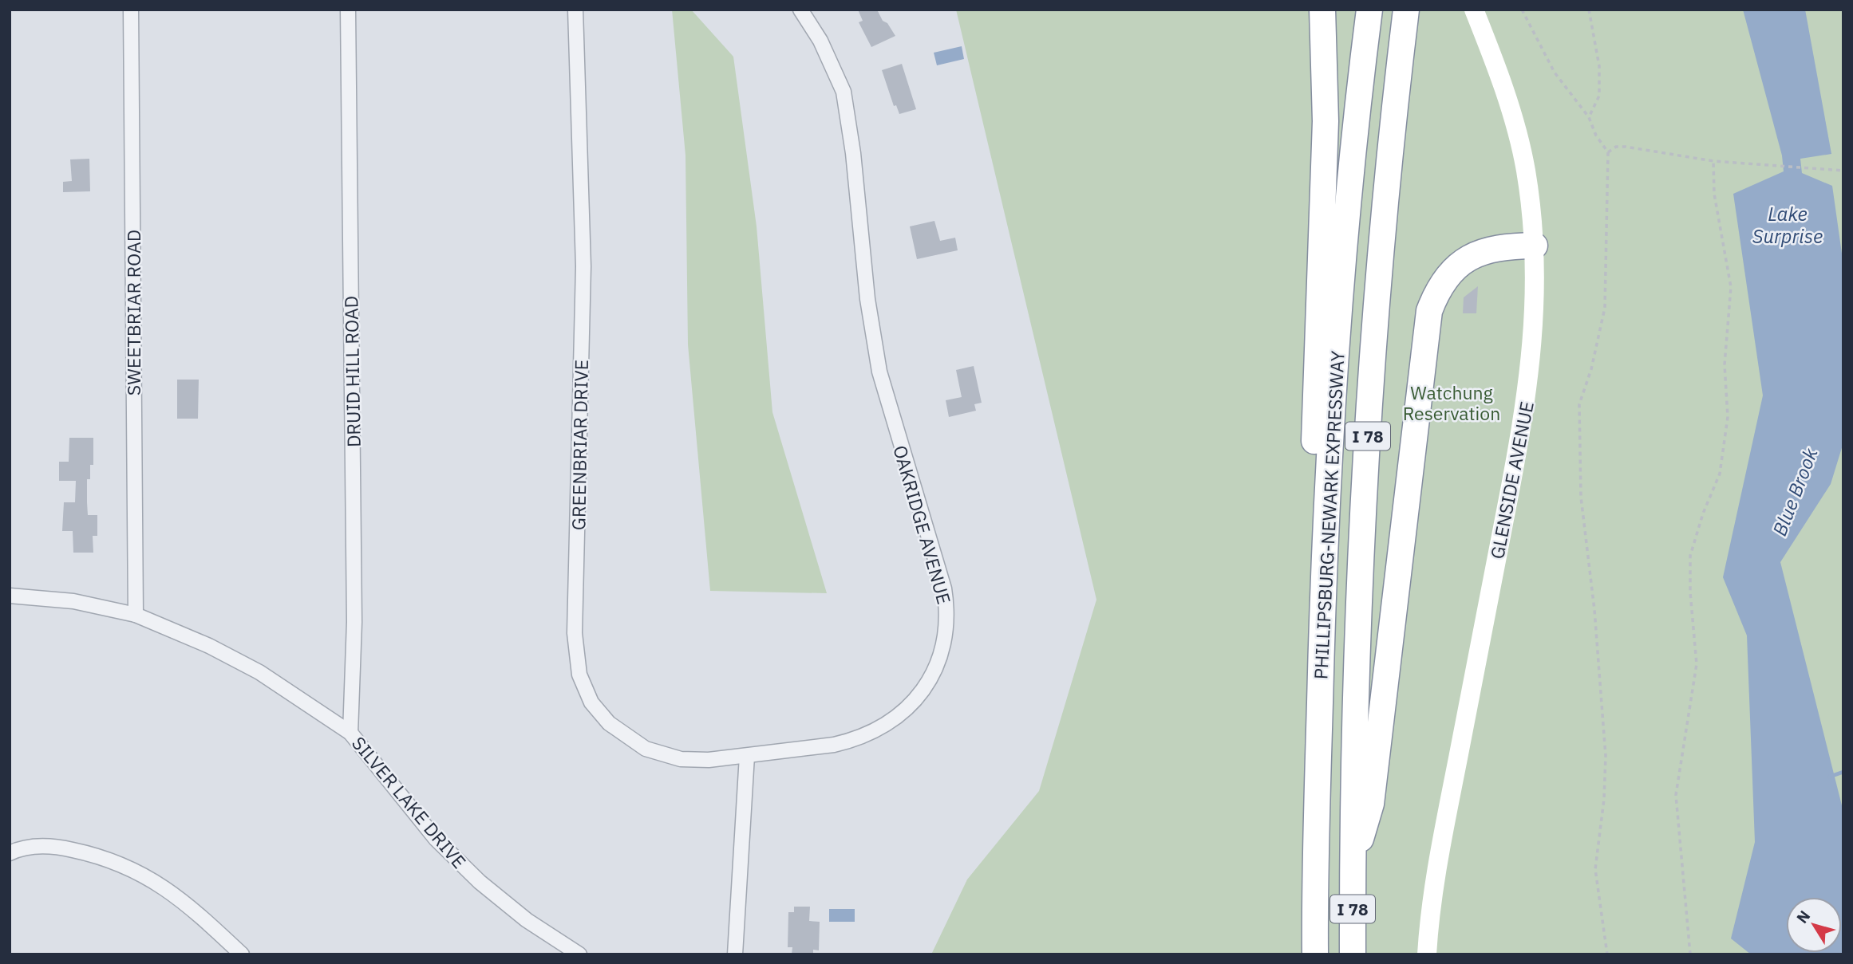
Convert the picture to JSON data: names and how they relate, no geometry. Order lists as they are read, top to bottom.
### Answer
{
  "streets": {
    "highway": ["I 78", "PHILLIPSBURG-NEWARK EXPRESSWAY"],
    "main road": ["GLENSIDE AVENUE"],
    "street": [
      "SWEETBRIAR ROAD",
      "DRUID HILL ROAD",
      "GREENBRIAR DRIVE",
      "OAKRIDGE AVENUE",
      "SILVER LAKE DRIVE"
    ]
  },
  "crossings": [
    ["SWEETBRIAR ROAD", "SILVER LAKE DRIVE"],
    ["DRUID HILL ROAD", "SILVER LAKE DRIVE"],
    ["GREENBRIAR DRIVE", "OAKRIDGE AVENUE"]
  ],
  "water": ["Lake Surprise", "Blue Brook"],
  "parks": ["Watchung Reservation"],
  "north": "top left"
}
